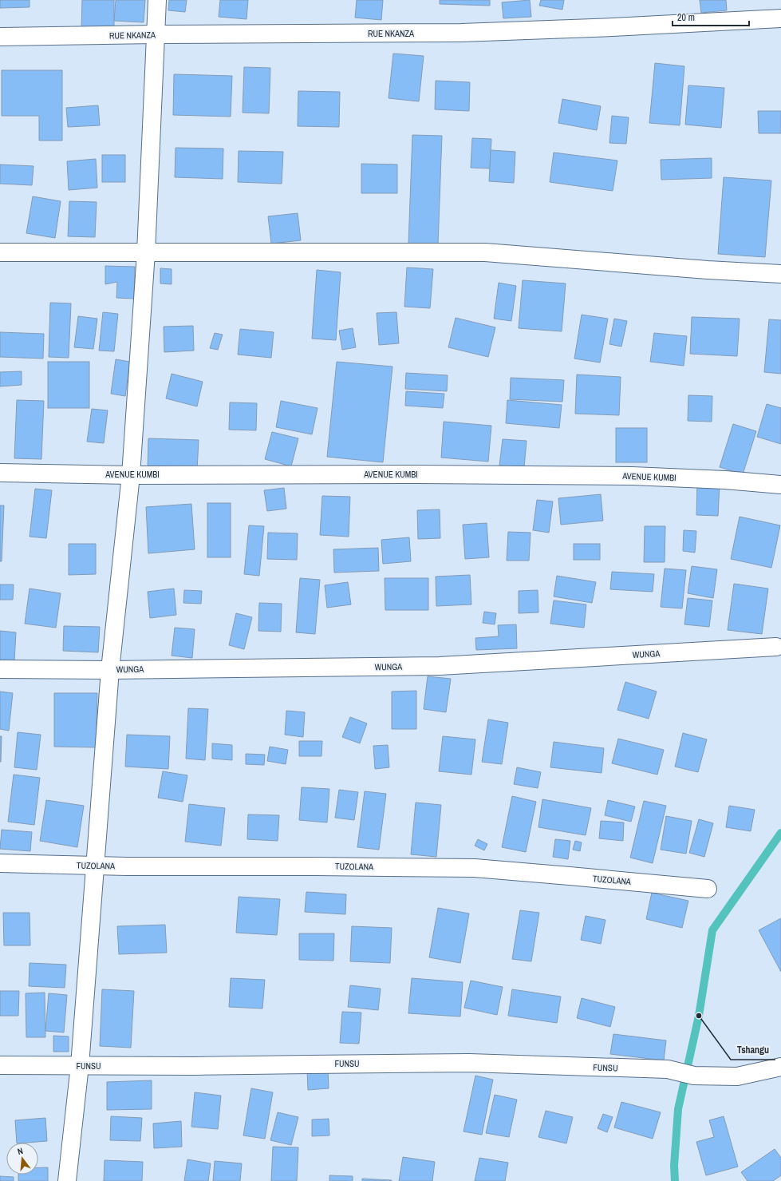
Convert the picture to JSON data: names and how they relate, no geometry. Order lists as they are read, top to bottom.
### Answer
{
  "streets": {
    "street": [
      "RUE NKANZA",
      "AVENUE KUMBI",
      "WUNGA",
      "TUZOLANA",
      "FUNSU"
    ]
  },
  "places": ["Tshangu"],
  "scale_bar": "20 m",
  "north": "top"
}
